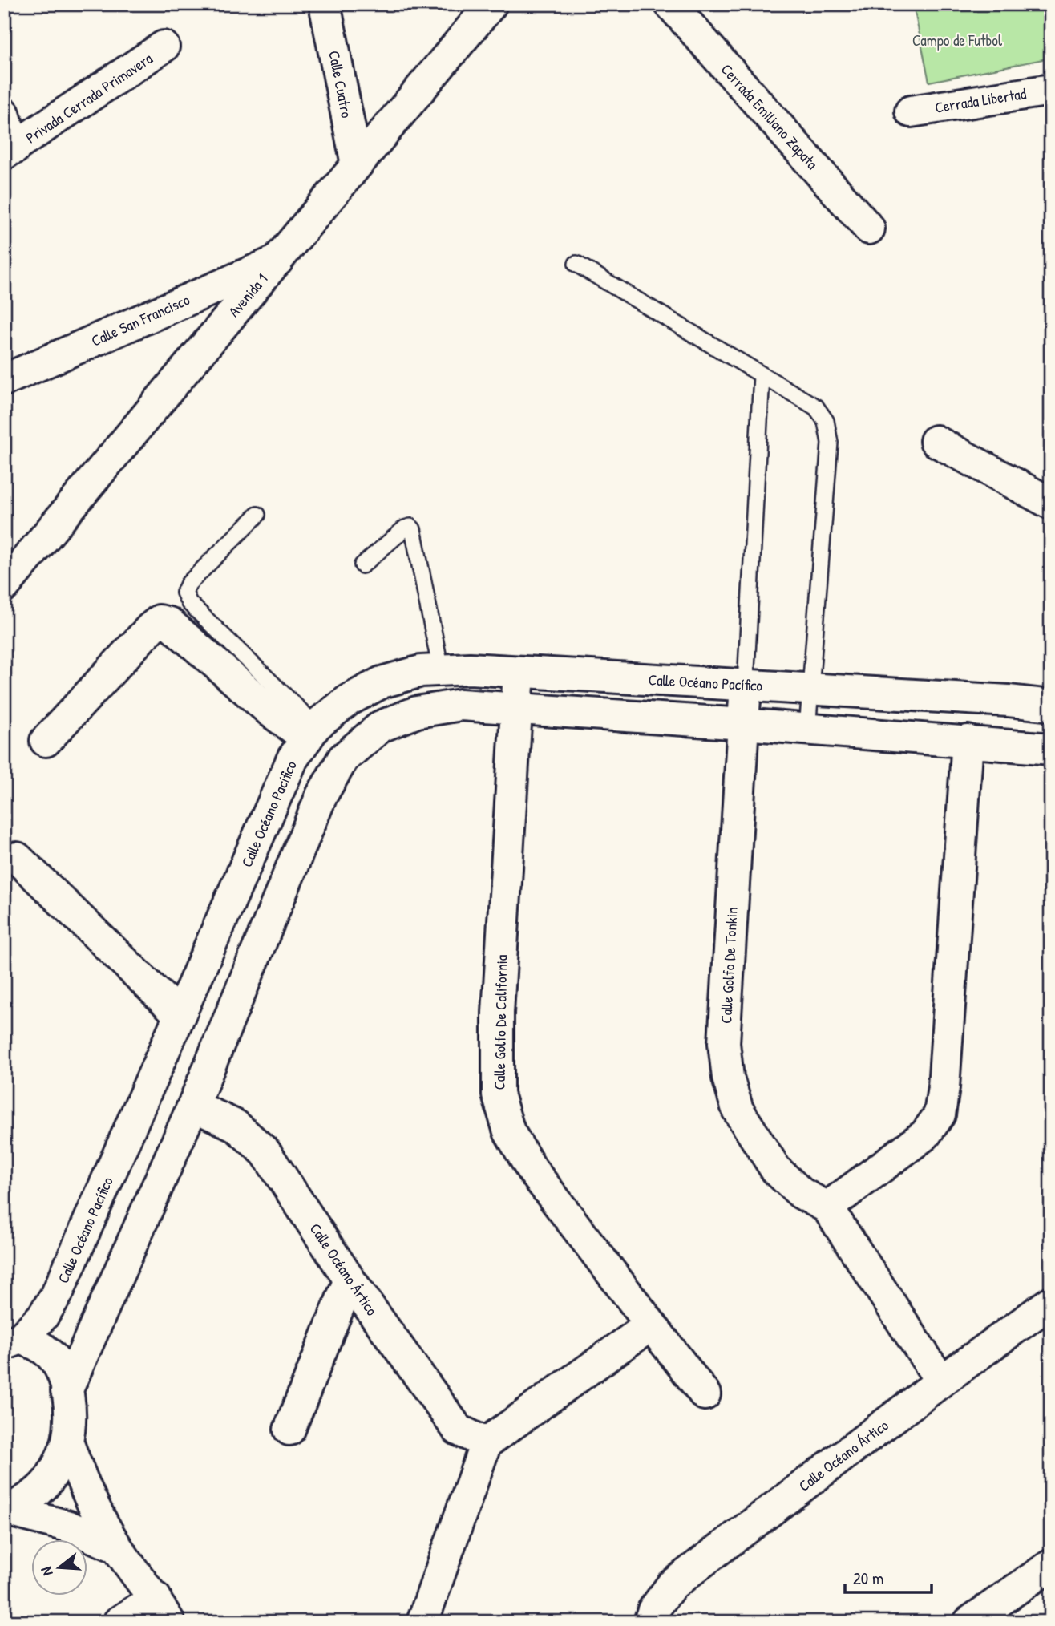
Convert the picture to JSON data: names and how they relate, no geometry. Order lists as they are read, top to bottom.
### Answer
{
  "streets": {
    "street": [
      "Calle Cuatro",
      "Privada Cerrada Primavera",
      "Cerrada Libertad",
      "Cerrada Emiliano Zapata",
      "Avenida 1",
      "Calle San Francisco",
      "Calle Océano Pacífico",
      "Calle Golfo De Tonkin",
      "Calle Golfo De California",
      "Calle Océano Ártico"
    ]
  },
  "crossings": [
    ["Calle Cuatro", "Avenida 1"],
    ["Avenida 1", "Calle San Francisco"],
    ["Calle Océano Pacífico", "Calle Golfo De Tonkin"],
    ["Calle Océano Pacífico", "Calle Golfo De California"],
    ["Calle Golfo De Tonkin", "Calle Océano Ártico"]
  ],
  "parks": ["Campo de Futbol"],
  "scale_bar": "20 m",
  "north": "left"
}
